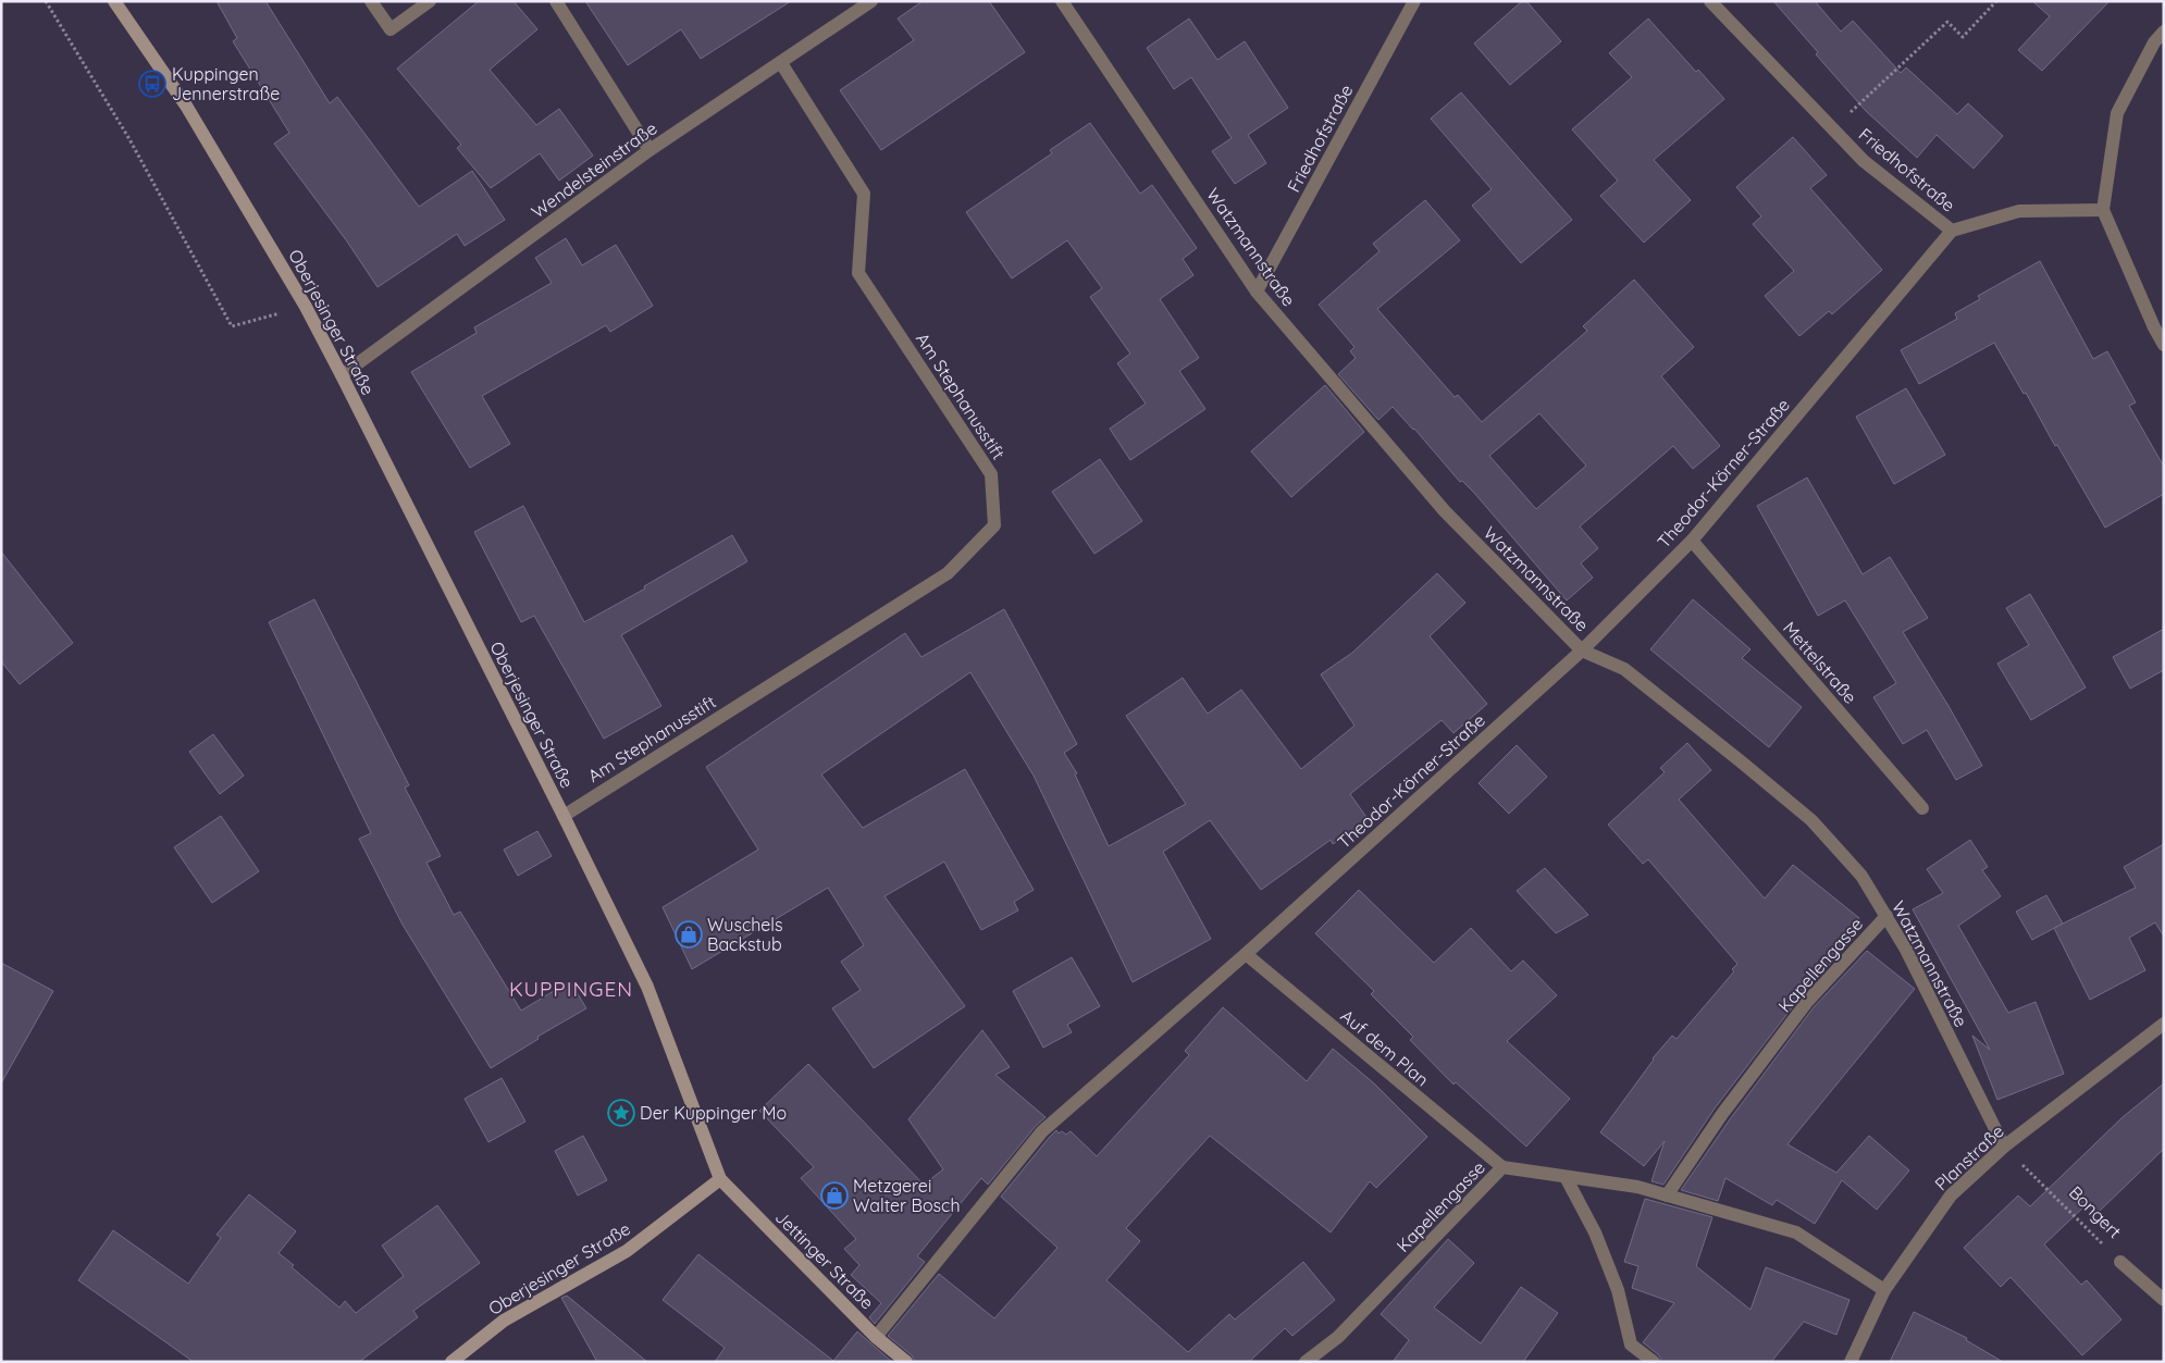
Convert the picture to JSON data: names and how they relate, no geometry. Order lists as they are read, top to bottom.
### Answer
{
  "streets": {
    "main road": ["Oberjesinger Straße", "Jettinger Straße"],
    "street": [
      "Friedhofstraße",
      "Wendelsteinstraße",
      "Watzmannstraße",
      "Am Stephanusstift",
      "Theodor-Körner-Straße",
      "Mettelstraße",
      "Kapellengasse",
      "Auf dem Plan",
      "Planstraße",
      "Bongert"
    ]
  },
  "crossings": [
    ["Friedhofstraße", "Watzmannstraße"],
    ["Friedhofstraße", "Theodor-Körner-Straße"],
    ["Wendelsteinstraße", "Oberjesinger Straße"],
    ["Wendelsteinstraße", "Am Stephanusstift"],
    ["Watzmannstraße", "Theodor-Körner-Straße"],
    ["Watzmannstraße", "Kapellengasse"],
    ["Watzmannstraße", "Planstraße"],
    ["Watzmannstraße", "Bongert"],
    ["Oberjesinger Straße", "Am Stephanusstift"],
    ["Oberjesinger Straße", "Jettinger Straße"],
    ["Theodor-Körner-Straße", "Mettelstraße"],
    ["Theodor-Körner-Straße", "Auf dem Plan"],
    ["Theodor-Körner-Straße", "Jettinger Straße"],
    ["Kapellengasse", "Auf dem Plan"],
    ["Kapellengasse", "Planstraße"],
    ["Planstraße", "Bongert"]
  ],
  "districts": ["KUPPINGEN"],
  "places": {
    "bus stop": ["Kuppingen Jennerstraße"],
    "shop": ["Wuschels Backstub", "Metzgerei Walter Bosch"],
    "place": ["Der Kuppinger Mo"]
  }
}
